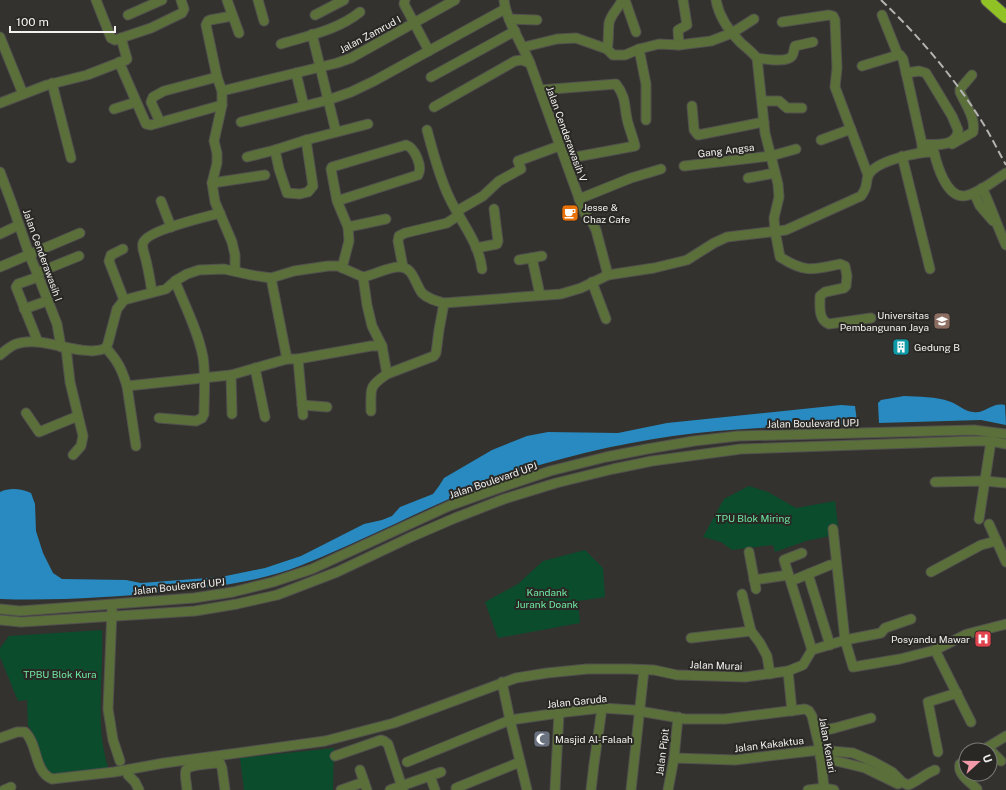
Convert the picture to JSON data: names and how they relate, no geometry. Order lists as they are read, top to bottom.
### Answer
{
  "streets": {
    "street": [
      "Jalan Zamrud I",
      "Jalan Cenderawasih V",
      "Gang Angsa",
      "Jalan Cenderawasih I",
      "Jalan Boulevard UPJ",
      "Jalan Murai",
      "Jalan Garuda",
      "Jalan Kakaktua",
      "Jalan Kenari",
      "Jalan Pipit"
    ]
  },
  "crossings": [
    ["Jalan Garuda", "Jalan Kenari"],
    ["Jalan Garuda", "Jalan Pipit"],
    ["Jalan Kakaktua", "Jalan Kenari"],
    ["Jalan Kakaktua", "Jalan Pipit"]
  ],
  "parks": ["TPU Blok Miring", "Kandank Jurank Doank", "TPBU Blok Kura"],
  "places": {
    "cafe": ["Jesse & Chaz Cafe"],
    "school or university": ["Universitas Pembangunan Jaya"],
    "building": ["Gedung B"],
    "hospital": ["Posyandu Mawar"],
    "mosque": ["Masjid Al-Falaah"]
  },
  "scale_bar": "100 m",
  "north": "right"
}
